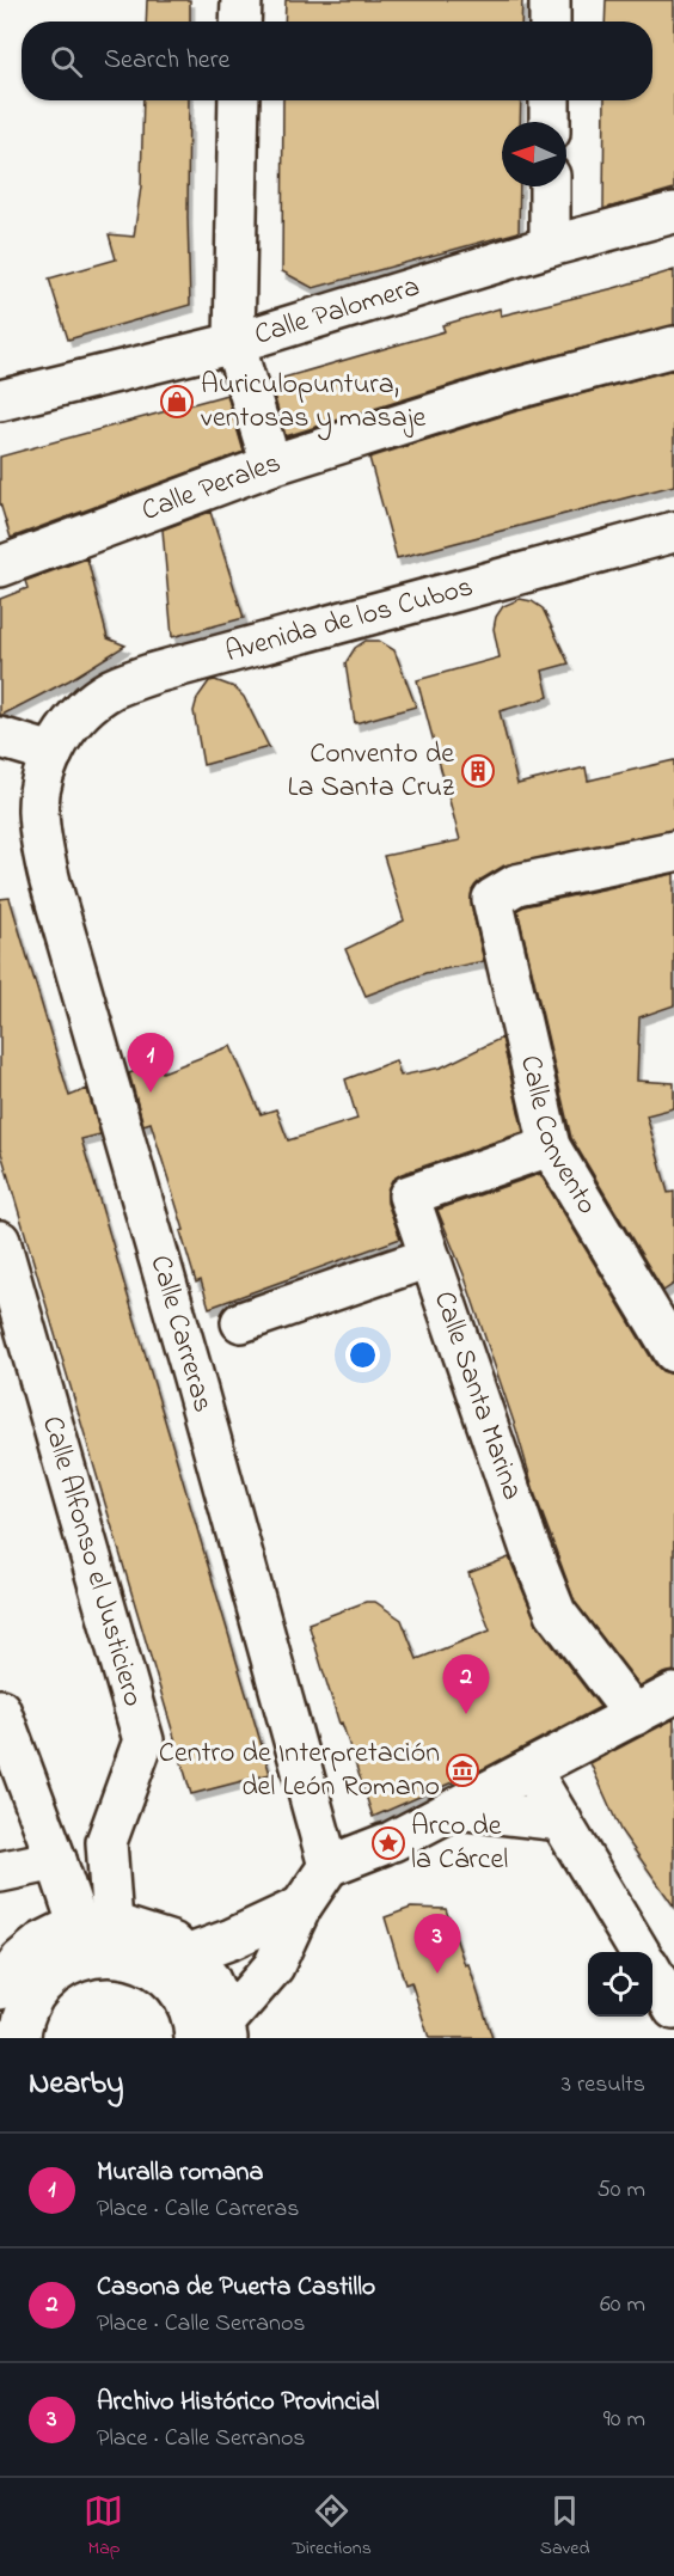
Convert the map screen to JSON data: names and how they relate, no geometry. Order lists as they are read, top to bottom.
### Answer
{
  "streets": {
    "street": [
      "Calle Palomera",
      "Calle Perales",
      "Avenida de los Cubos",
      "Calle Convento",
      "Calle Carreras",
      "Calle Santa Marina",
      "Calle Alfonso el Justiciero"
    ]
  },
  "crossings": [
    ["Avenida de los Cubos", "Calle Carreras"],
    ["Calle Convento", "Calle Santa Marina"]
  ],
  "places": {
    "shop": ["Auriculopuntura, ventosas y masaje"],
    "building": ["Convento de La Santa Cruz"],
    "museum": ["Centro de Interpretación del León Romano"],
    "place": ["Arco de la Cárcel"]
  },
  "north": "left",
  "page": {
    "search": "Search here",
    "pins": ["1", "2", "3"],
    "heading": ["Nearby", "3 results"],
    "list": [
      {
        "mark": "1",
        "name": "Muralla romana",
        "note": "Place · Calle Carreras",
        "value": "50 m"
      },
      {
        "mark": "2",
        "name": "Casona de Puerta Castillo",
        "note": "Place · Calle Serranos",
        "value": "60 m"
      },
      {
        "mark": "3",
        "name": "Archivo Histórico Provincial",
        "note": "Place · Calle Serranos",
        "value": "90 m"
      }
    ],
    "nav": ["Map", "Directions", "Saved"]
  }
}
